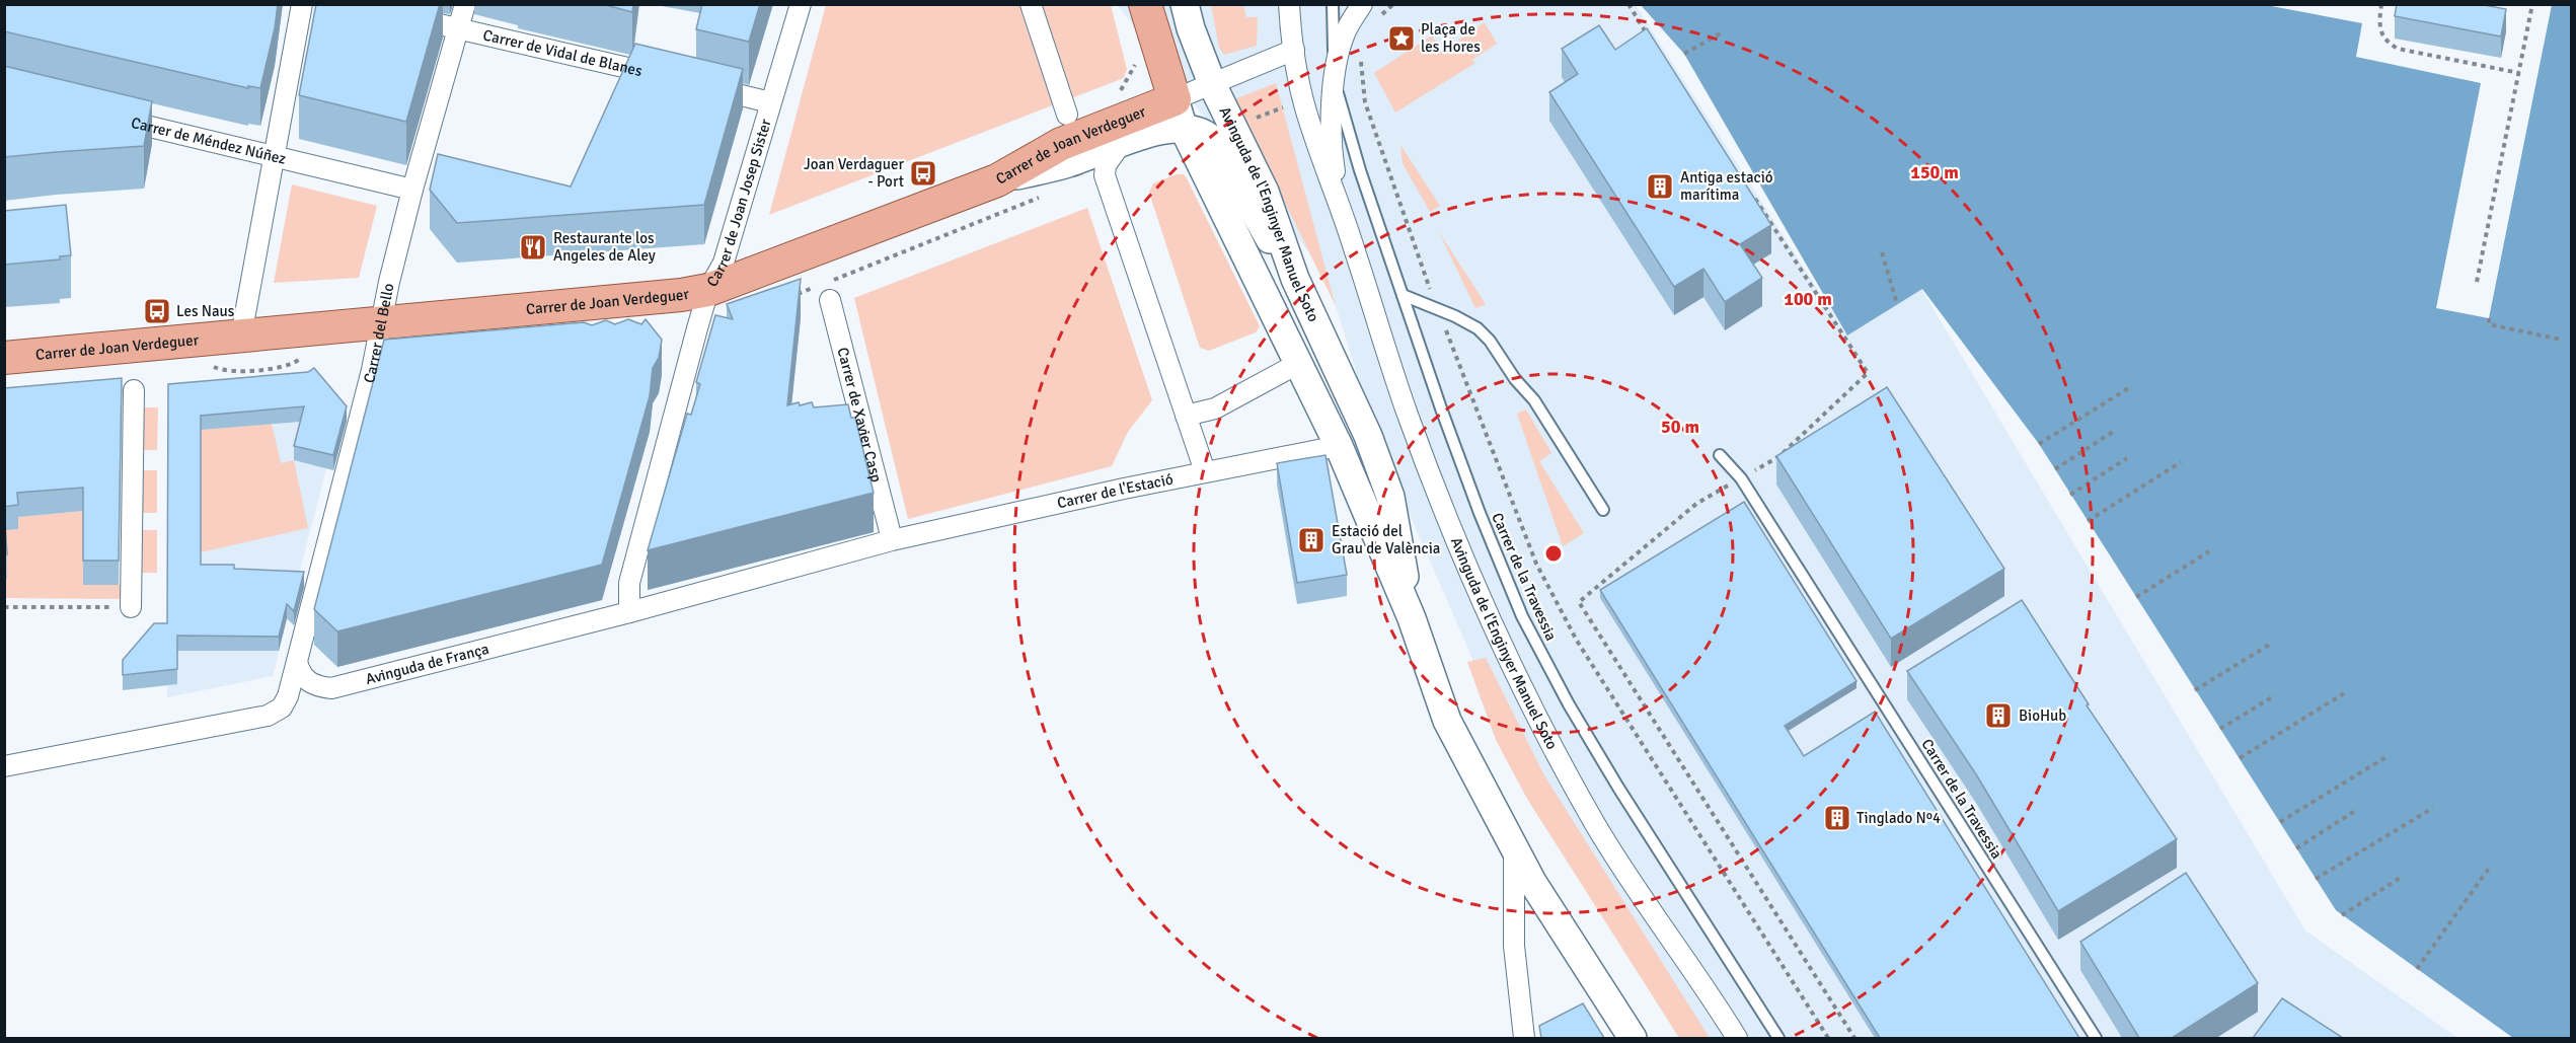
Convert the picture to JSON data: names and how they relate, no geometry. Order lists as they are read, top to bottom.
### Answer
{
  "streets": {
    "main road": ["Carrer de Joan Verdeguer", "Avinguda de l'Enginyer Manuel Soto"],
    "street": [
      "Carrer de Vidal de Blanes",
      "Carrer de Méndez Núñez",
      "Carrer de Joan Josep Sister",
      "Carrer del Bello",
      "Carrer de Xavier Casp",
      "Carrer de l'Estació",
      "Avinguda de França"
    ],
    "lane": ["Carrer de la Travessia"]
  },
  "crossings": [
    ["Carrer de Vidal de Blanes", "Carrer del Bello"],
    ["Carrer de Méndez Núñez", "Carrer del Bello"],
    ["Carrer de Joan Verdeguer", "Carrer de Joan Josep Sister"],
    ["Carrer de Joan Verdeguer", "Avinguda de l'Enginyer Manuel Soto"],
    ["Carrer de Joan Verdeguer", "Carrer del Bello"],
    ["Carrer de Joan Josep Sister", "Avinguda de França"],
    ["Avinguda de l'Enginyer Manuel Soto", "Carrer de l'Estació"],
    ["Avinguda de l'Enginyer Manuel Soto", "Carrer de la Travessia"],
    ["Carrer del Bello", "Avinguda de França"],
    ["Carrer de Xavier Casp", "Carrer de l'Estació"],
    ["Carrer de Xavier Casp", "Avinguda de França"],
    ["Carrer de l'Estació", "Avinguda de França"]
  ],
  "places": {
    "place": ["Plaça de les Hores"],
    "bus stop": ["Joan Verdaguer - Port", "Les Naus"],
    "building": [
      "Antiga estació marítima",
      "Estació del Grau de València",
      "BioHub",
      "Tinglado Nº4"
    ],
    "restaurant": ["Restaurante los Angeles de Aley"]
  },
  "rings": ["150 m", "100 m", "50 m"]
}
